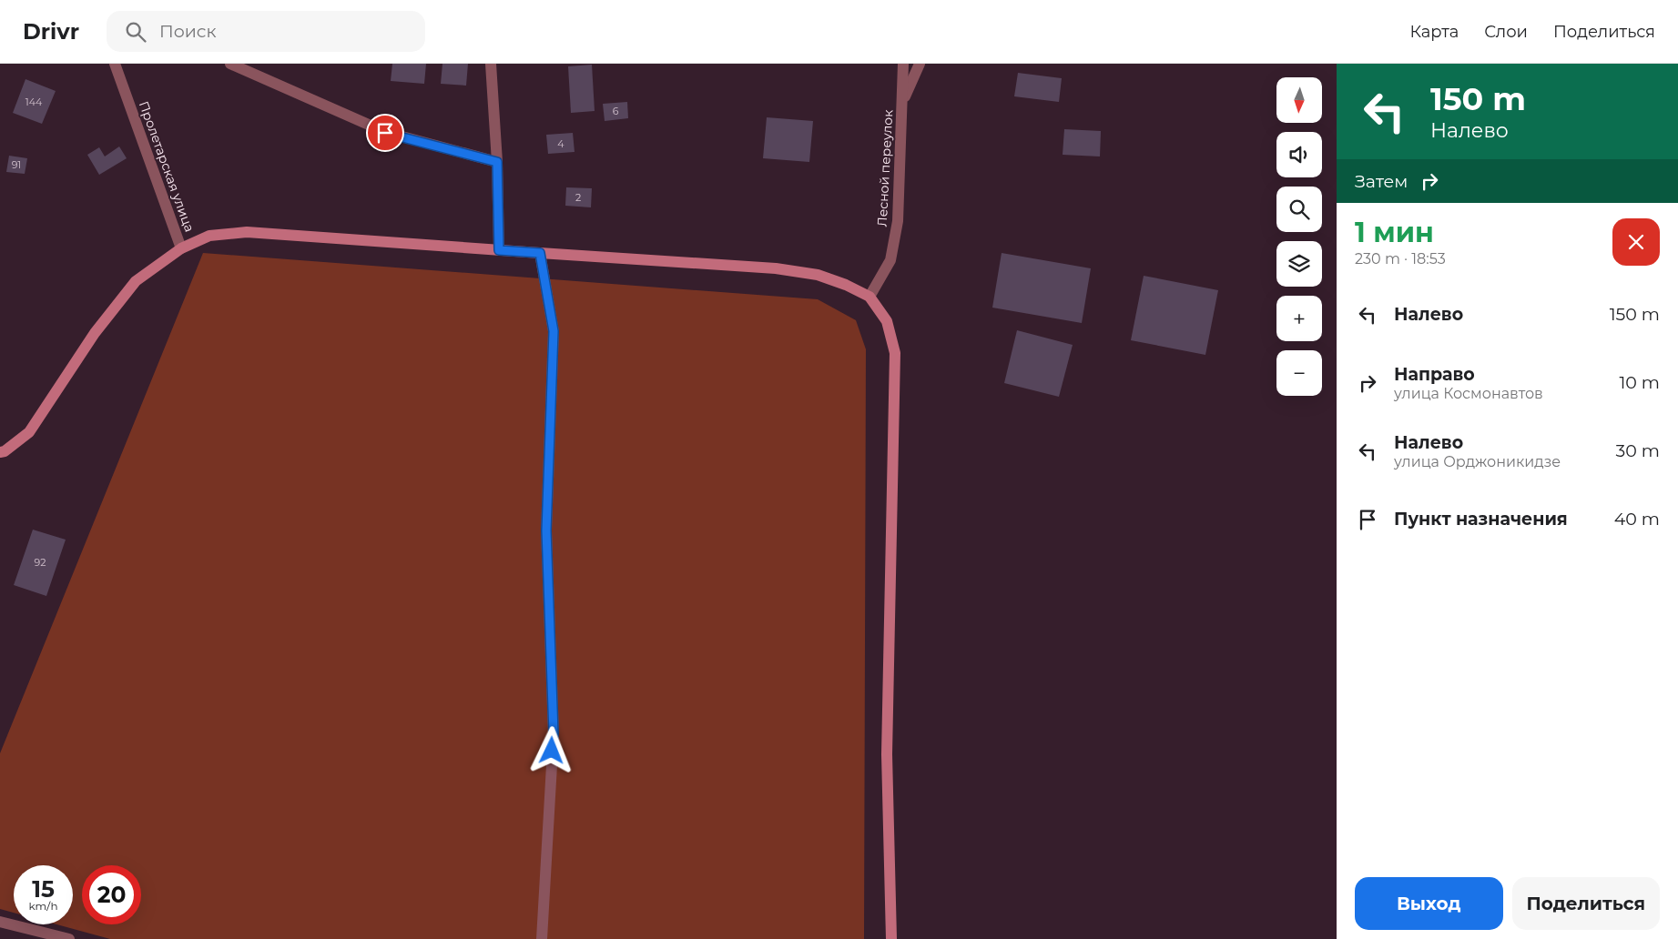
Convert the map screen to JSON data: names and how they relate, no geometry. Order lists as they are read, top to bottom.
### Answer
{
  "streets": {
    "street": ["Пролетарская улица", "Лесной переулок"]
  },
  "house_numbers": [
    "144",
    "6",
    "4",
    "91",
    "2",
    "92"
  ],
  "north": "bottom",
  "page": {
    "header": "Drivr",
    "search": "Поиск",
    "nav": ["Карта", "Слои", "Поделиться"],
    "turn": ["150 m", "Налево"],
    "map_buttons": ["+", "−"],
    "then": "Затем",
    "heading": ["1 мин", "230 m · 18:53"],
    "list": [
      {
        "name": "Налево",
        "value": "150 m"
      },
      {
        "name": "Направо",
        "note": "улица Космонавтов",
        "value": "10 m"
      },
      {
        "name": "Налево",
        "note": "улица Орджоникидзе",
        "value": "30 m"
      },
      {
        "name": "Пункт назначения",
        "value": "40 m"
      }
    ],
    "speed": "15 km/h",
    "limit": "20",
    "buttons": ["Выход", "Поделиться"]
  }
}
